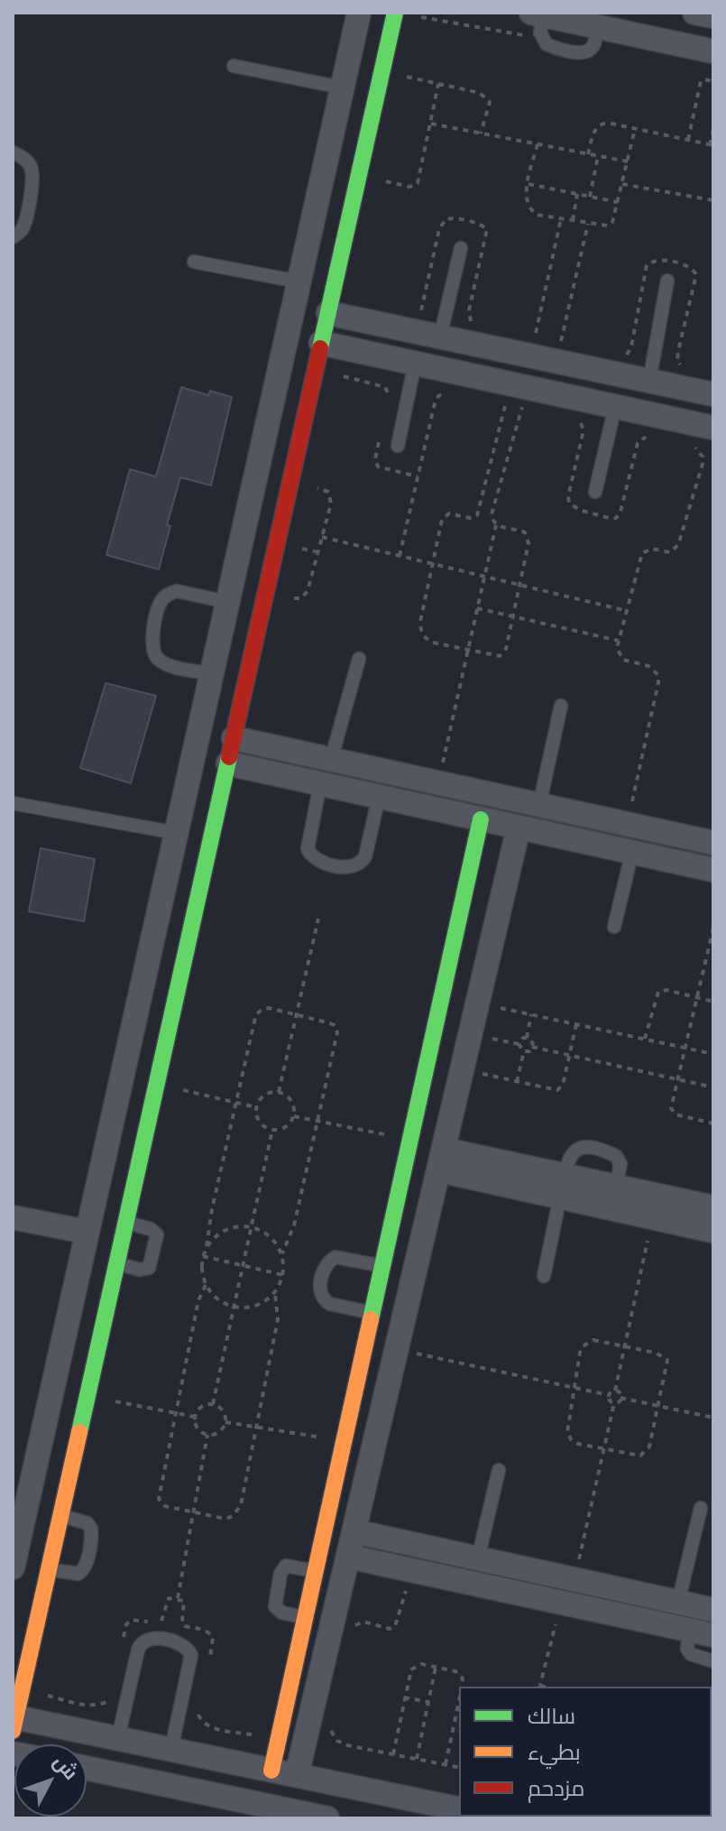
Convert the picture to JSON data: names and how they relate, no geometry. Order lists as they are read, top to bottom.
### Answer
{
  "legend": ["سالك", "بطيء", "مزدحم"],
  "north": "top right"
}
